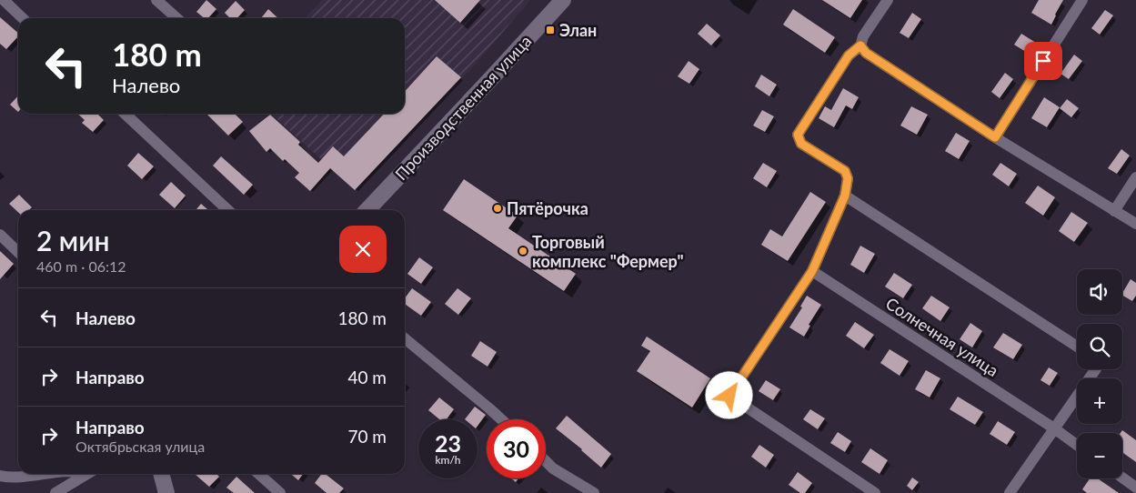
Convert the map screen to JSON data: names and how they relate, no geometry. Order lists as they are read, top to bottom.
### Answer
{
  "streets": {
    "street": ["Производственная улица", "Солнечная улица"]
  },
  "places": {
    "transit": ["Элан"],
    "other": ["Пятёрочка", "Торговый комплекс \"Фермер\""]
  },
  "page": {
    "turn": ["180 m", "Налево"],
    "heading": ["2 мин", "460 m · 06:12"],
    "map_buttons": ["+", "−"],
    "list": [
      {
        "name": "Налево",
        "value": "180 m"
      },
      {
        "name": "Направо",
        "value": "40 m"
      },
      {
        "name": "Направо",
        "note": "Октябрьская улица",
        "value": "70 m"
      }
    ],
    "speed": "23 km/h",
    "limit": "30"
  }
}
